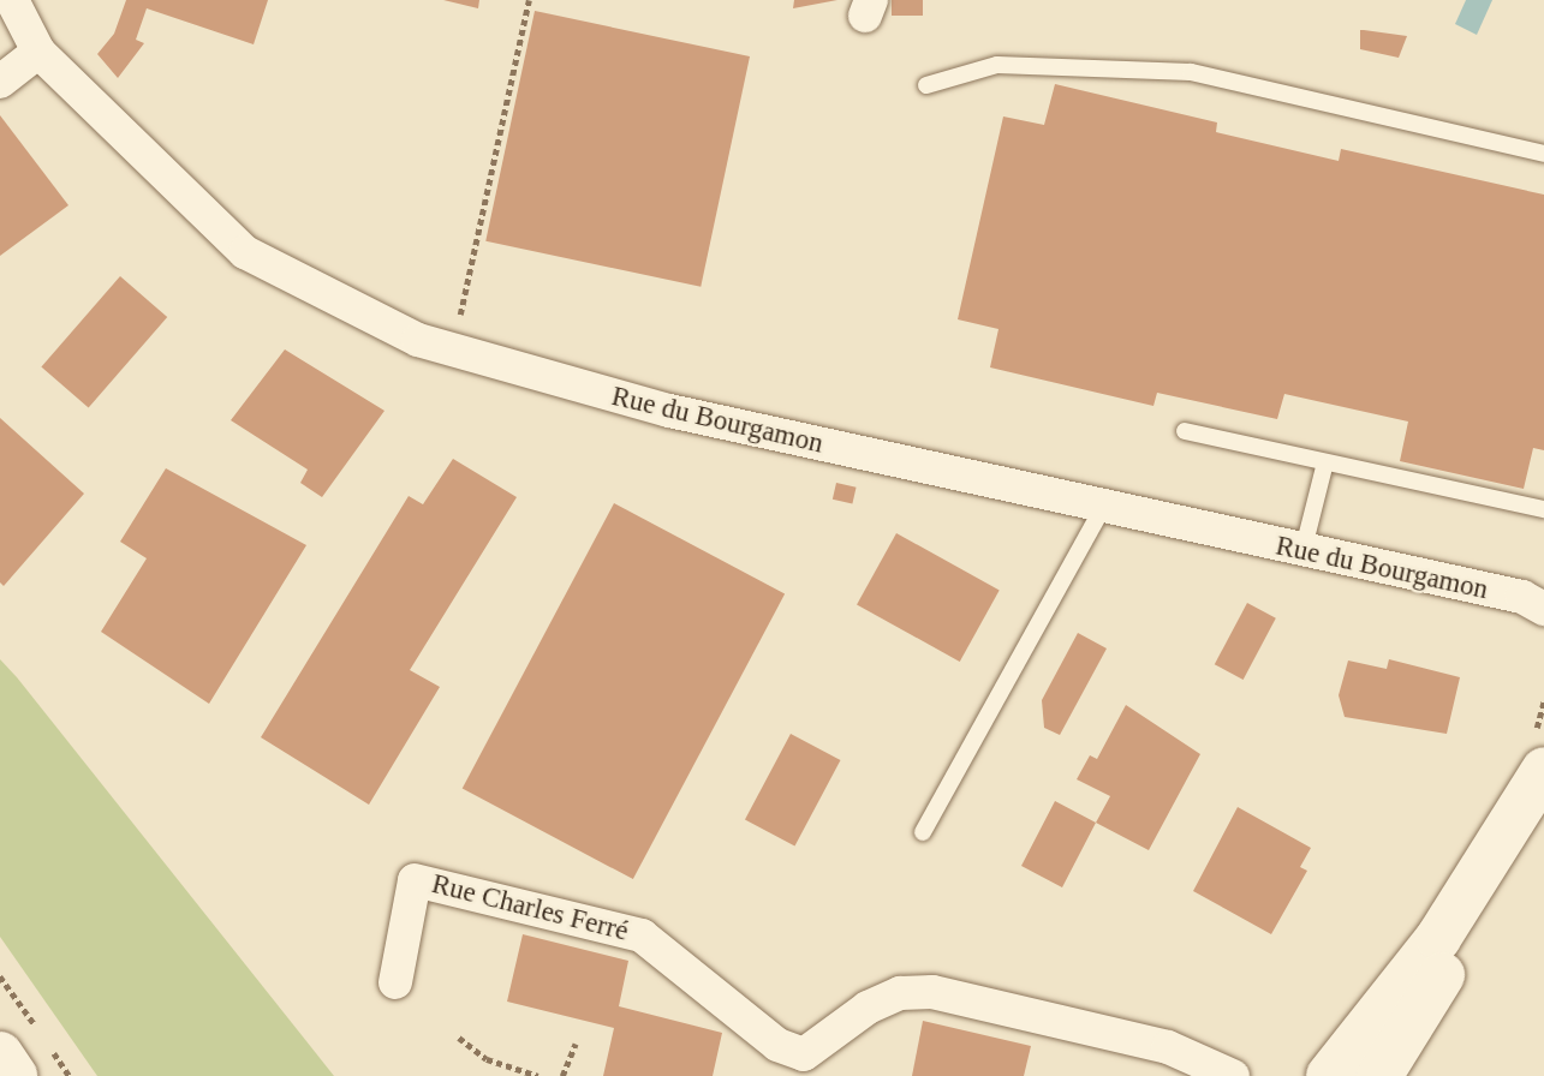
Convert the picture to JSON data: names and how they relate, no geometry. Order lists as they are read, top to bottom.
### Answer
{
  "streets": {
    "street": ["Rue du Bourgamon", "Rue Charles Ferré"]
  }
}
